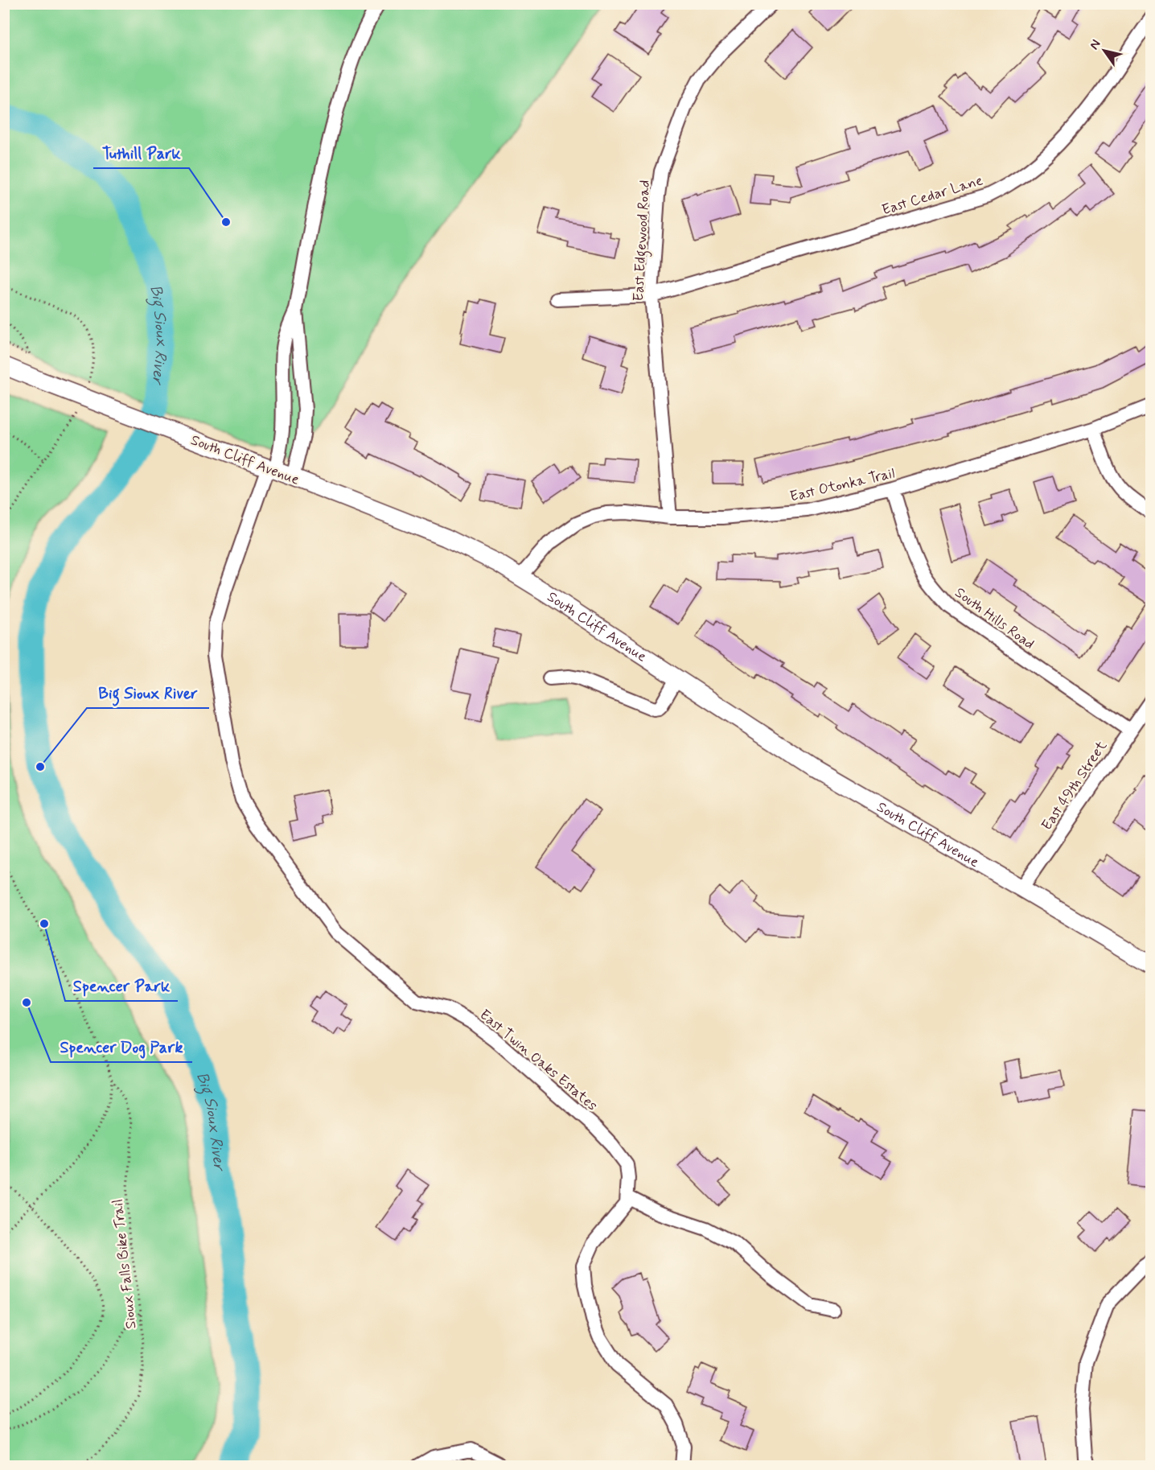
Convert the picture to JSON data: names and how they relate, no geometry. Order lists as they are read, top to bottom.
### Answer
{
  "streets": {
    "main road": ["South Cliff Avenue"],
    "street": [
      "East Cedar Lane",
      "East Edgewood Road",
      "East Otonka Trail",
      "South Hills Road",
      "East 49th Street",
      "East Twin Oaks Estates"
    ],
    "path": ["Sioux Falls Bike Trail"]
  },
  "crossings": [
    ["East Cedar Lane", "East Edgewood Road"],
    ["East Edgewood Road", "East Otonka Trail"],
    ["South Cliff Avenue", "East Otonka Trail"],
    ["South Cliff Avenue", "East 49th Street"],
    ["South Cliff Avenue", "East Twin Oaks Estates"],
    ["East Otonka Trail", "South Hills Road"],
    ["South Hills Road", "East 49th Street"]
  ],
  "water": ["Big Sioux River"],
  "places": [
    "Tuthill Park",
    "Big Sioux River",
    "Spencer Park",
    "Spencer Dog Park"
  ],
  "north": "top left"
}
